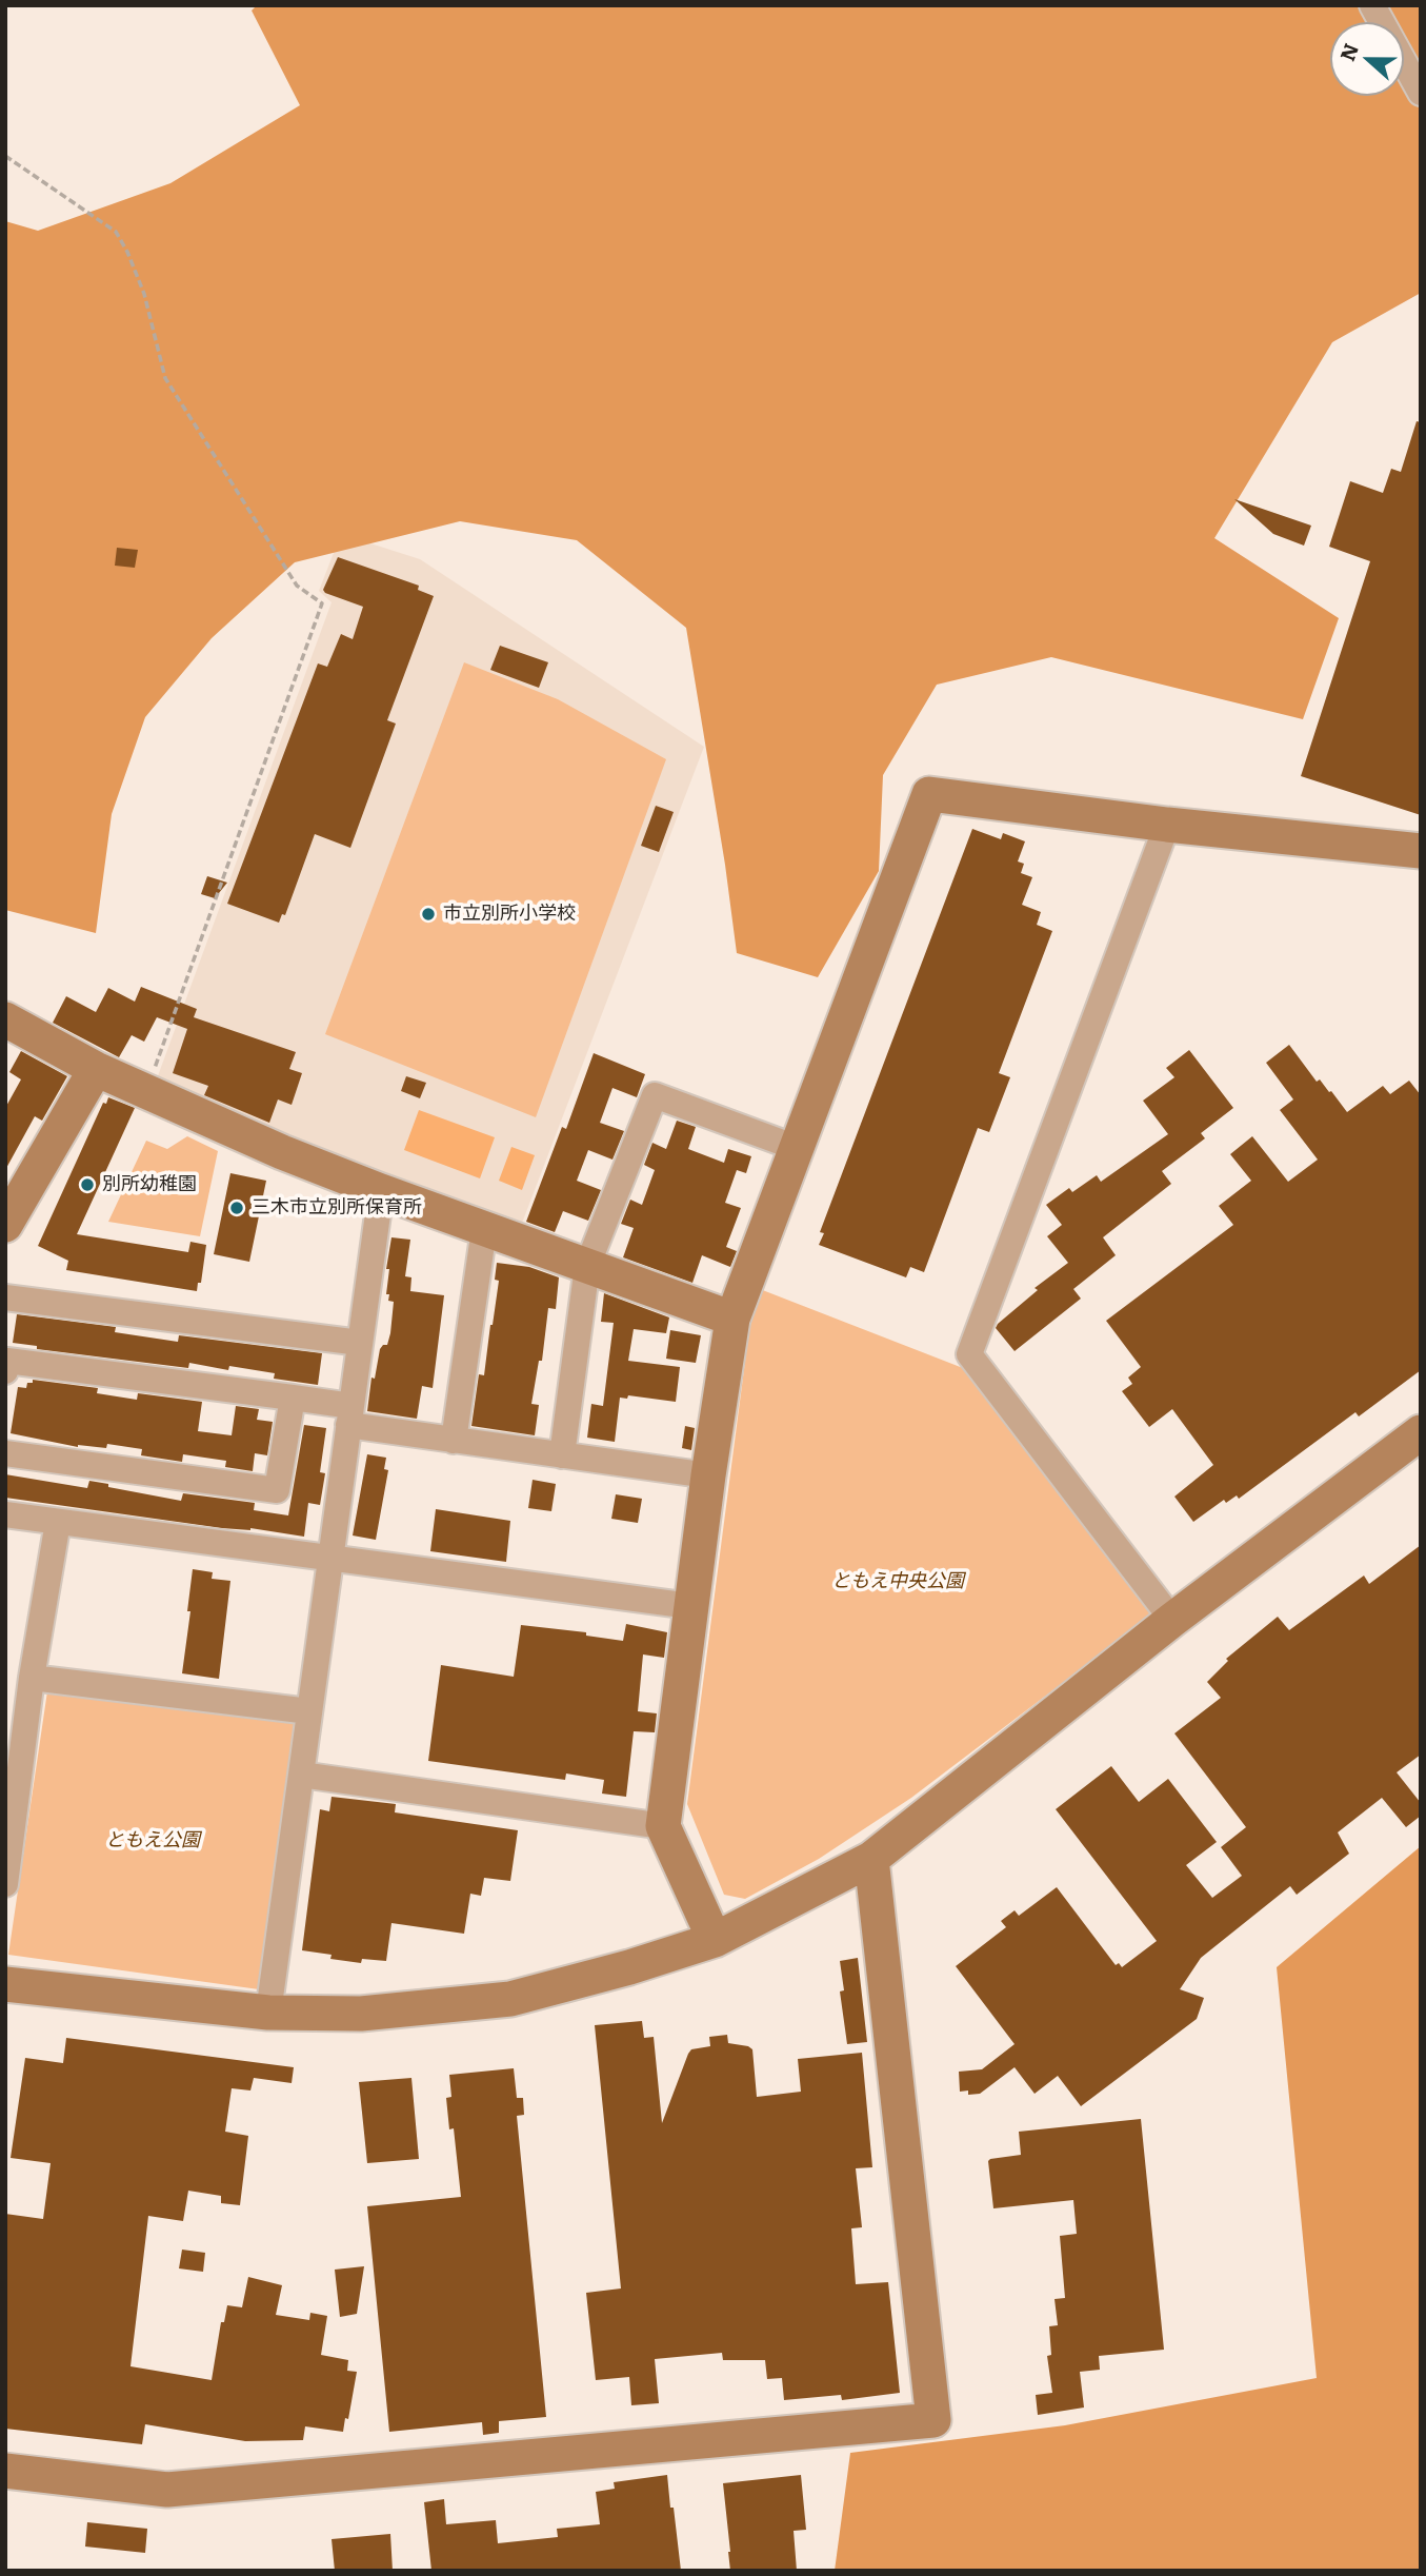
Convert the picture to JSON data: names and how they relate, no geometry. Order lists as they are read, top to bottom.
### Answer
{
  "parks": ["ともえ中央公園", "ともえ公園"],
  "places": ["市立別所小学校", "別所幼稚園", "三木市立別所保育所"],
  "north": "left"
}
